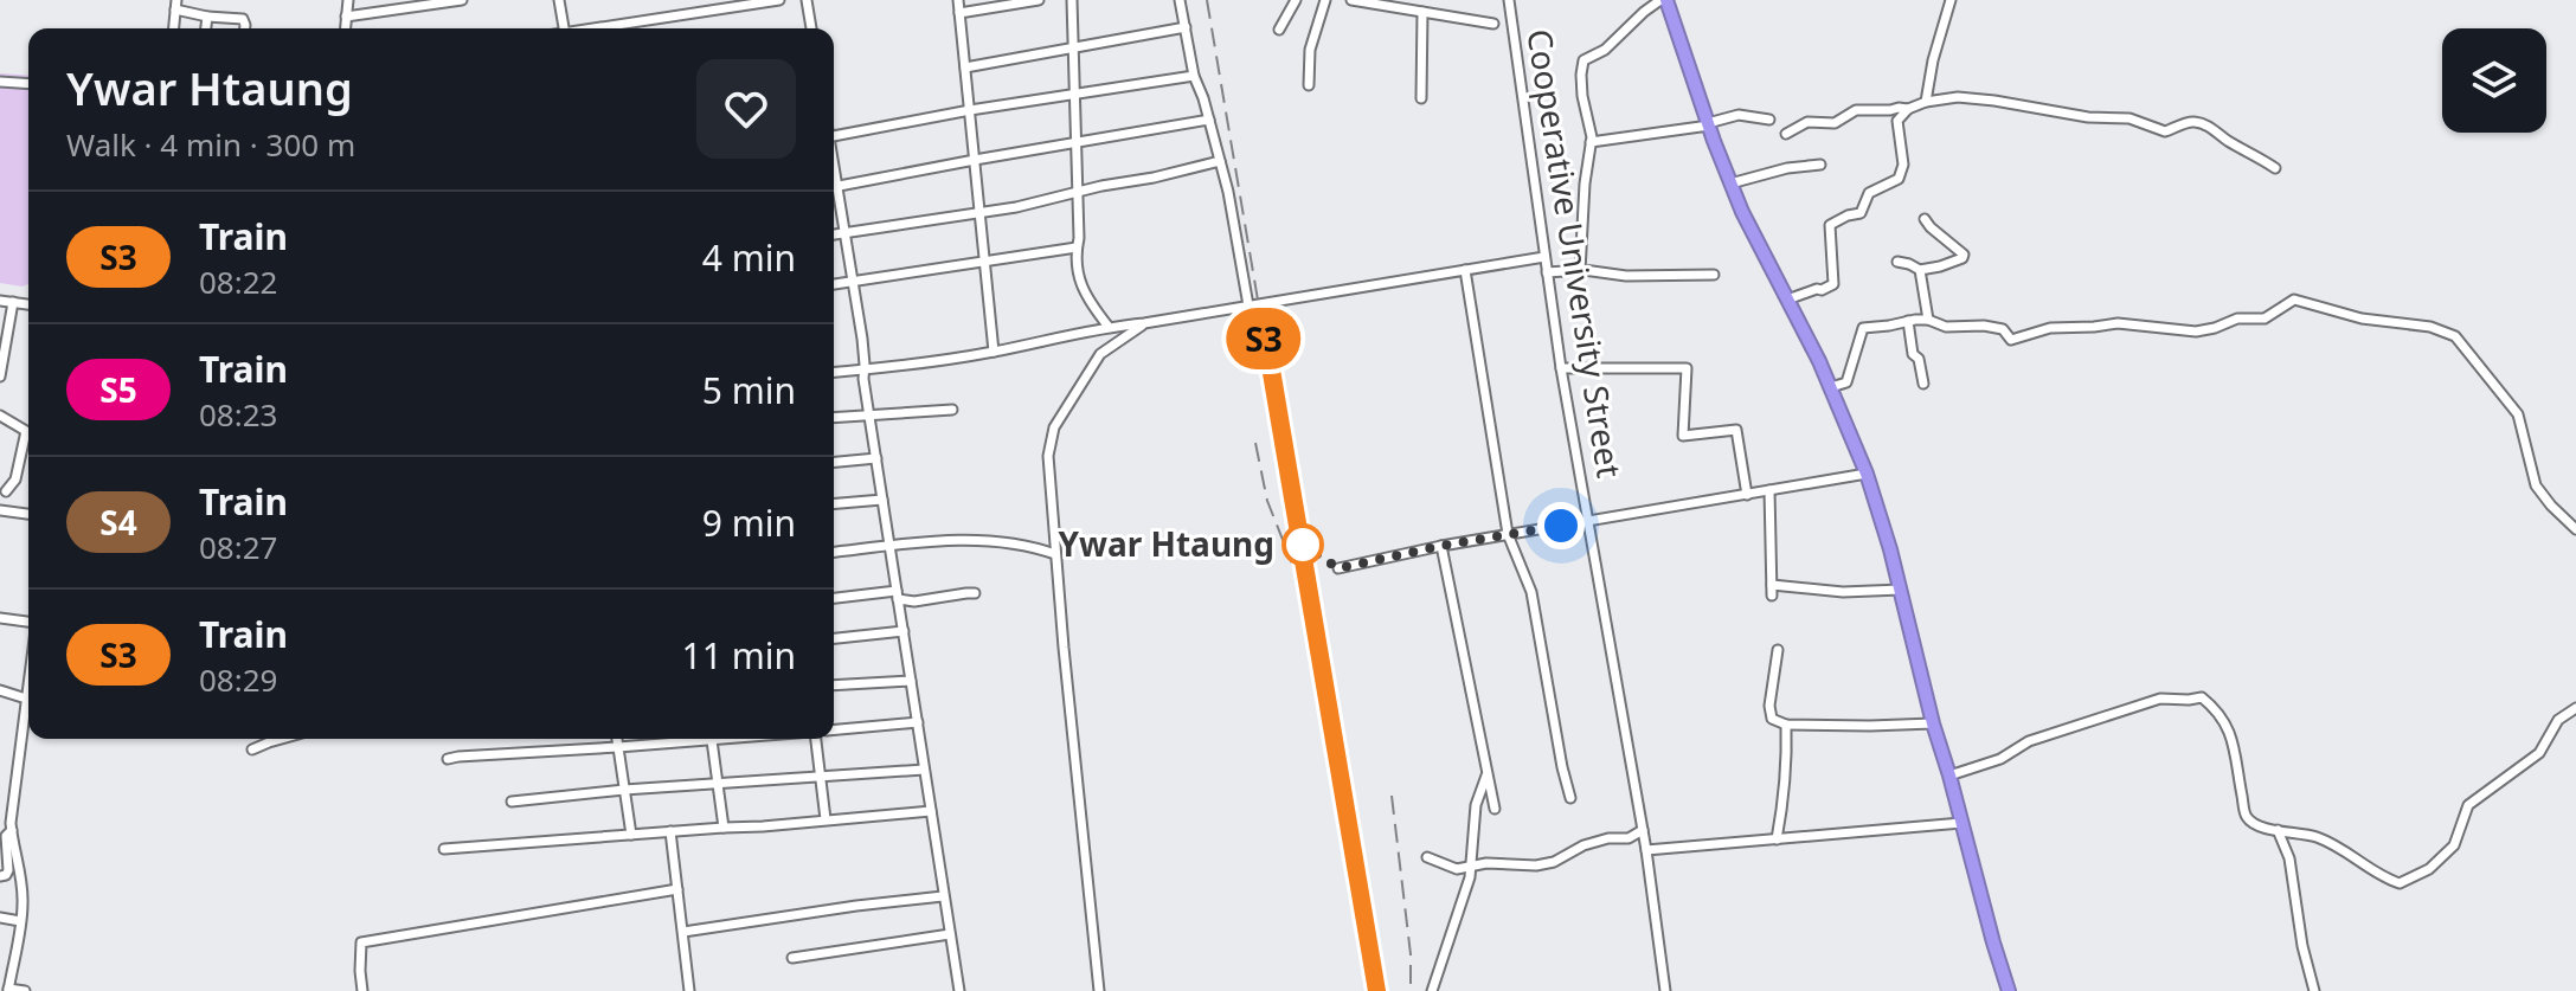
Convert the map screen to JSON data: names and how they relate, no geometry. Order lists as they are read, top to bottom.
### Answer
{
  "streets": {
    "street": ["Cooperative University Street"]
  },
  "places": ["Ywar Htaung"],
  "page": {
    "on_map": "S3",
    "heading": ["Ywar Htaung", "Walk · 4 min · 300 m"],
    "list": [
      {
        "mark": "S3",
        "name": "Train",
        "note": "08:22",
        "value": "4 min"
      },
      {
        "mark": "S5",
        "name": "Train",
        "note": "08:23",
        "value": "5 min"
      },
      {
        "mark": "S4",
        "name": "Train",
        "note": "08:27",
        "value": "9 min"
      },
      {
        "mark": "S3",
        "name": "Train",
        "note": "08:29",
        "value": "11 min"
      }
    ]
  }
}
